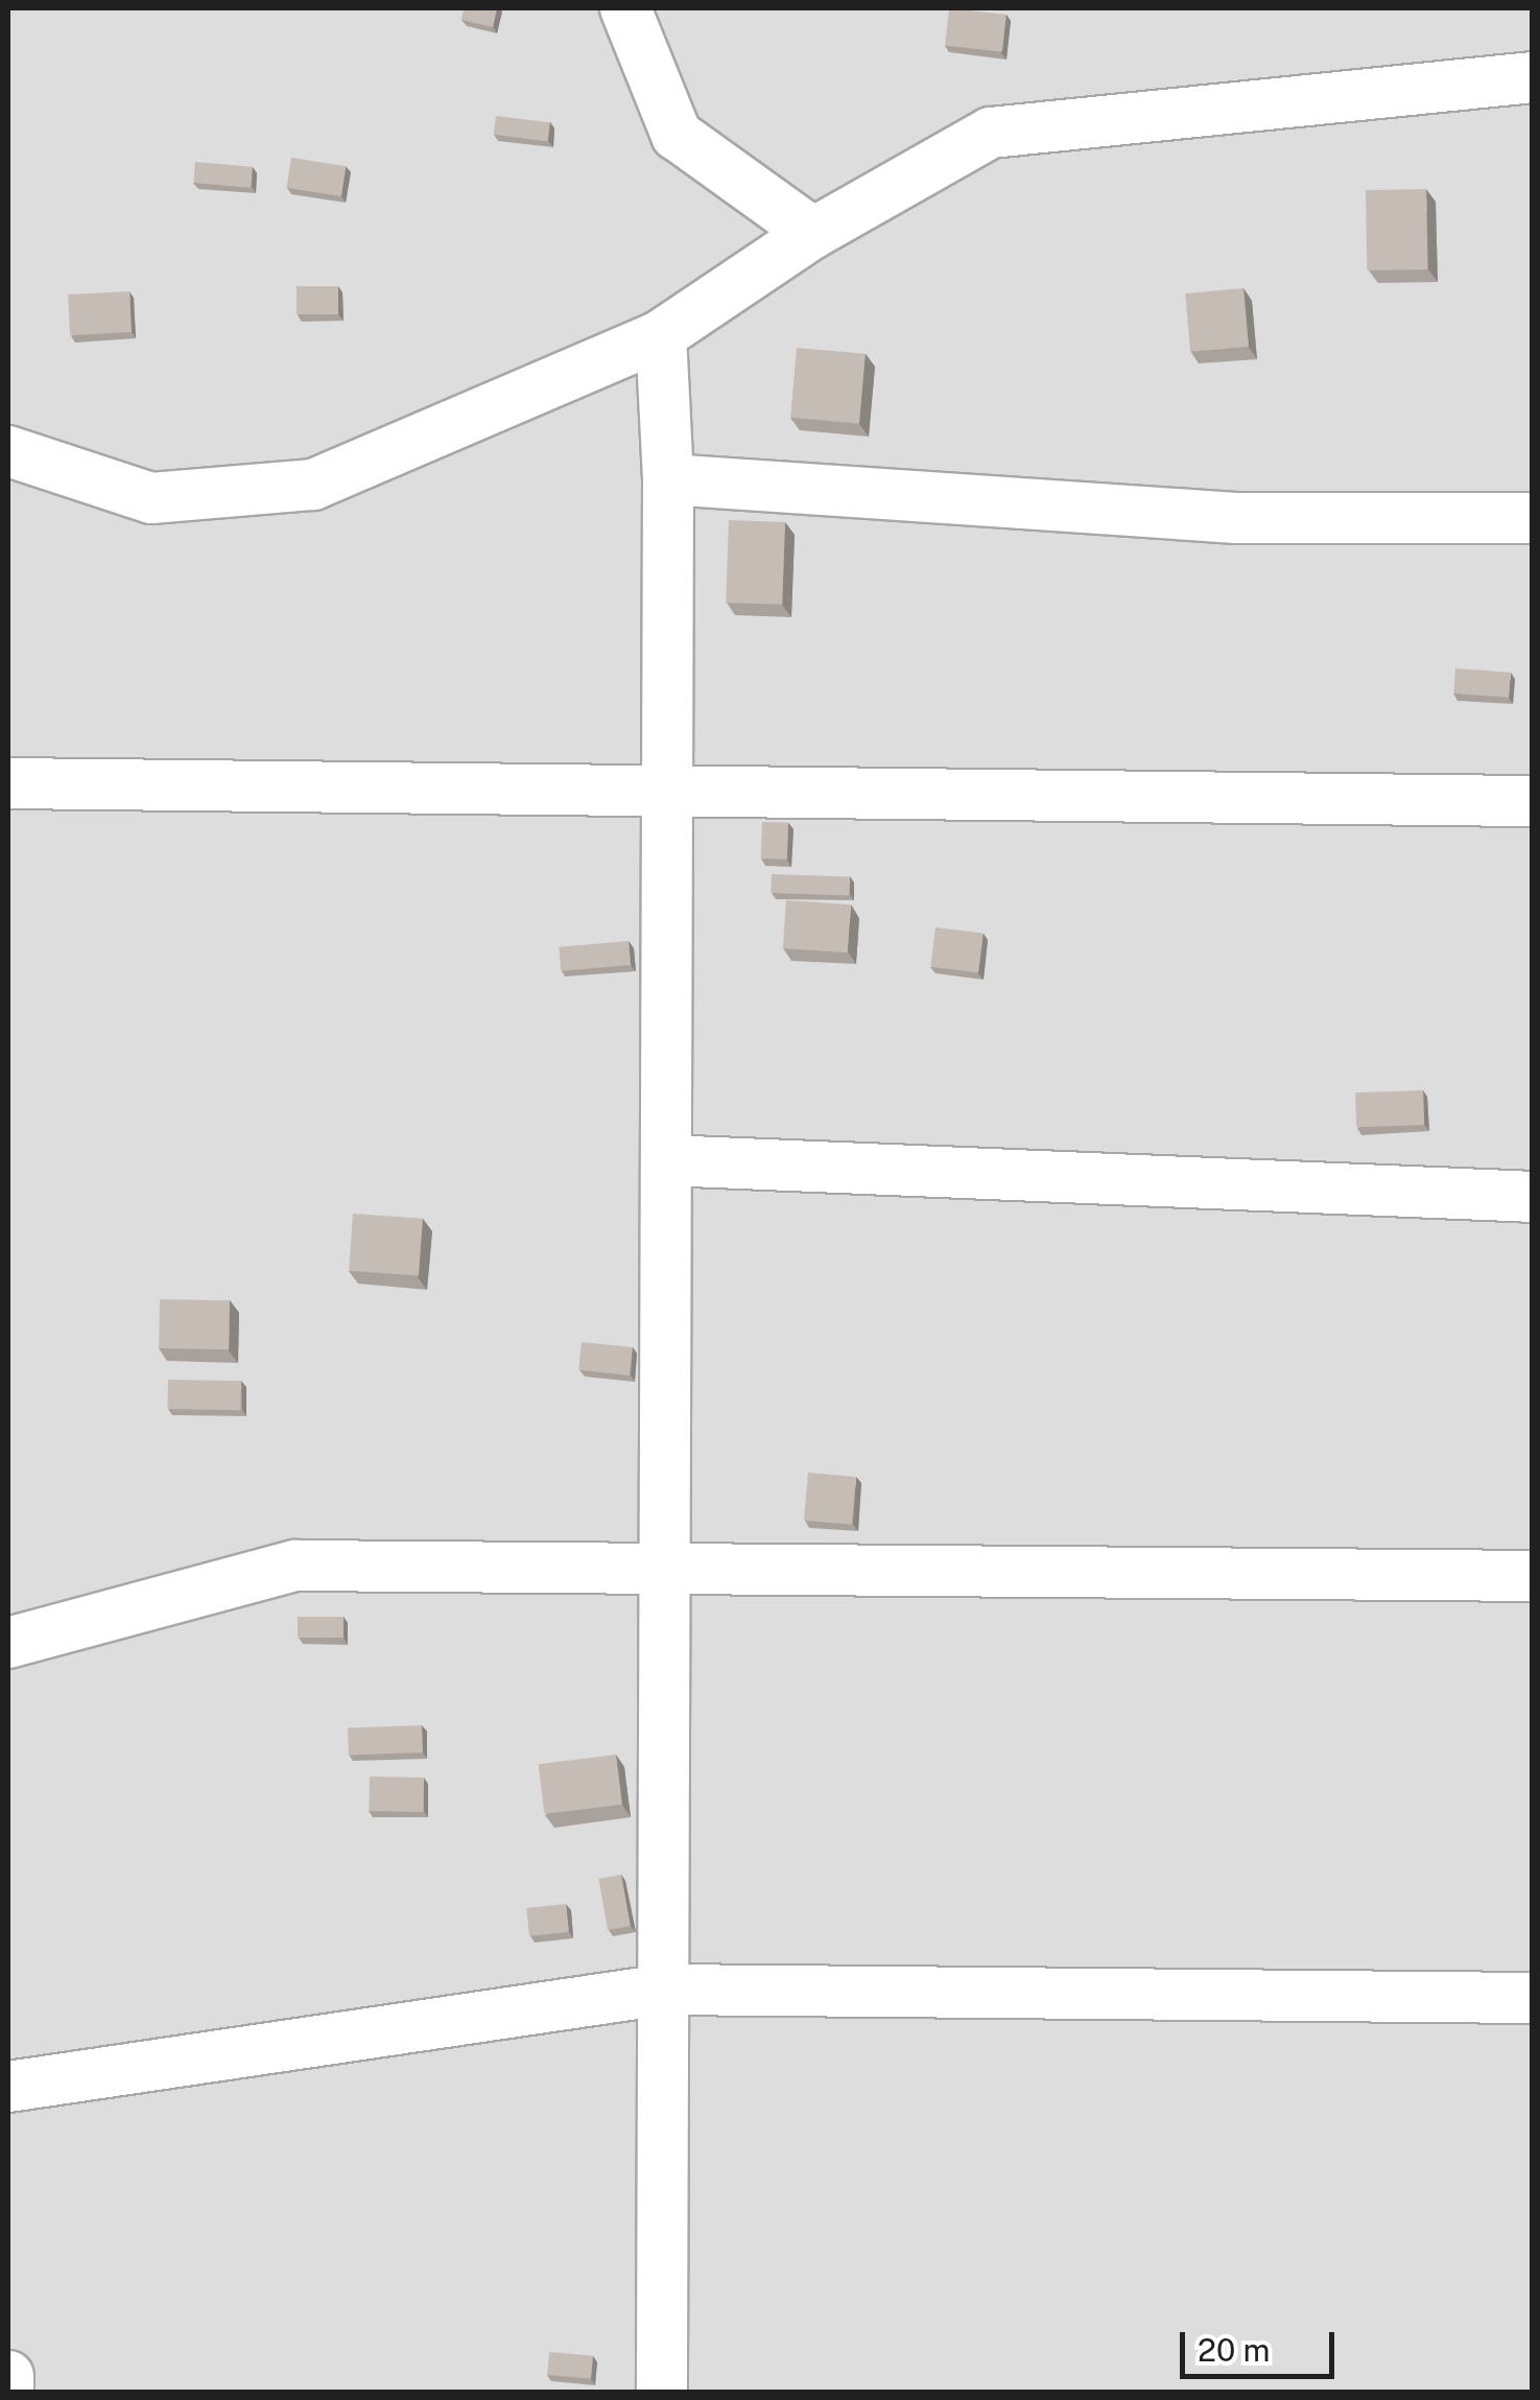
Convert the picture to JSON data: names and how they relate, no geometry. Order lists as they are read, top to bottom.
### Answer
{
  "scale_bar": "20 m"
}
